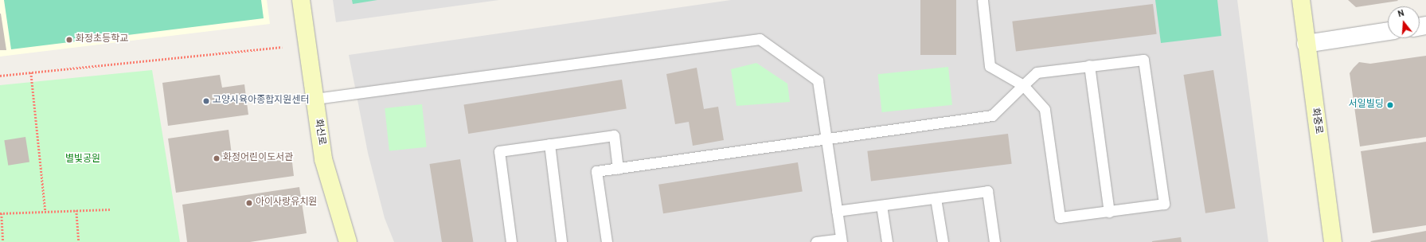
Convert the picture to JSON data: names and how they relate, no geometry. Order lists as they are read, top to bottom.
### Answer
{
  "streets": {
    "main road": ["화중로", "화신로"]
  },
  "parks": ["별빛공원"],
  "places": [
    "화정초등학교",
    "고양시육아종합지원센터",
    "서일빌딩",
    "화정어린이도서관",
    "아이사랑유치원"
  ],
  "north": "top"
}
